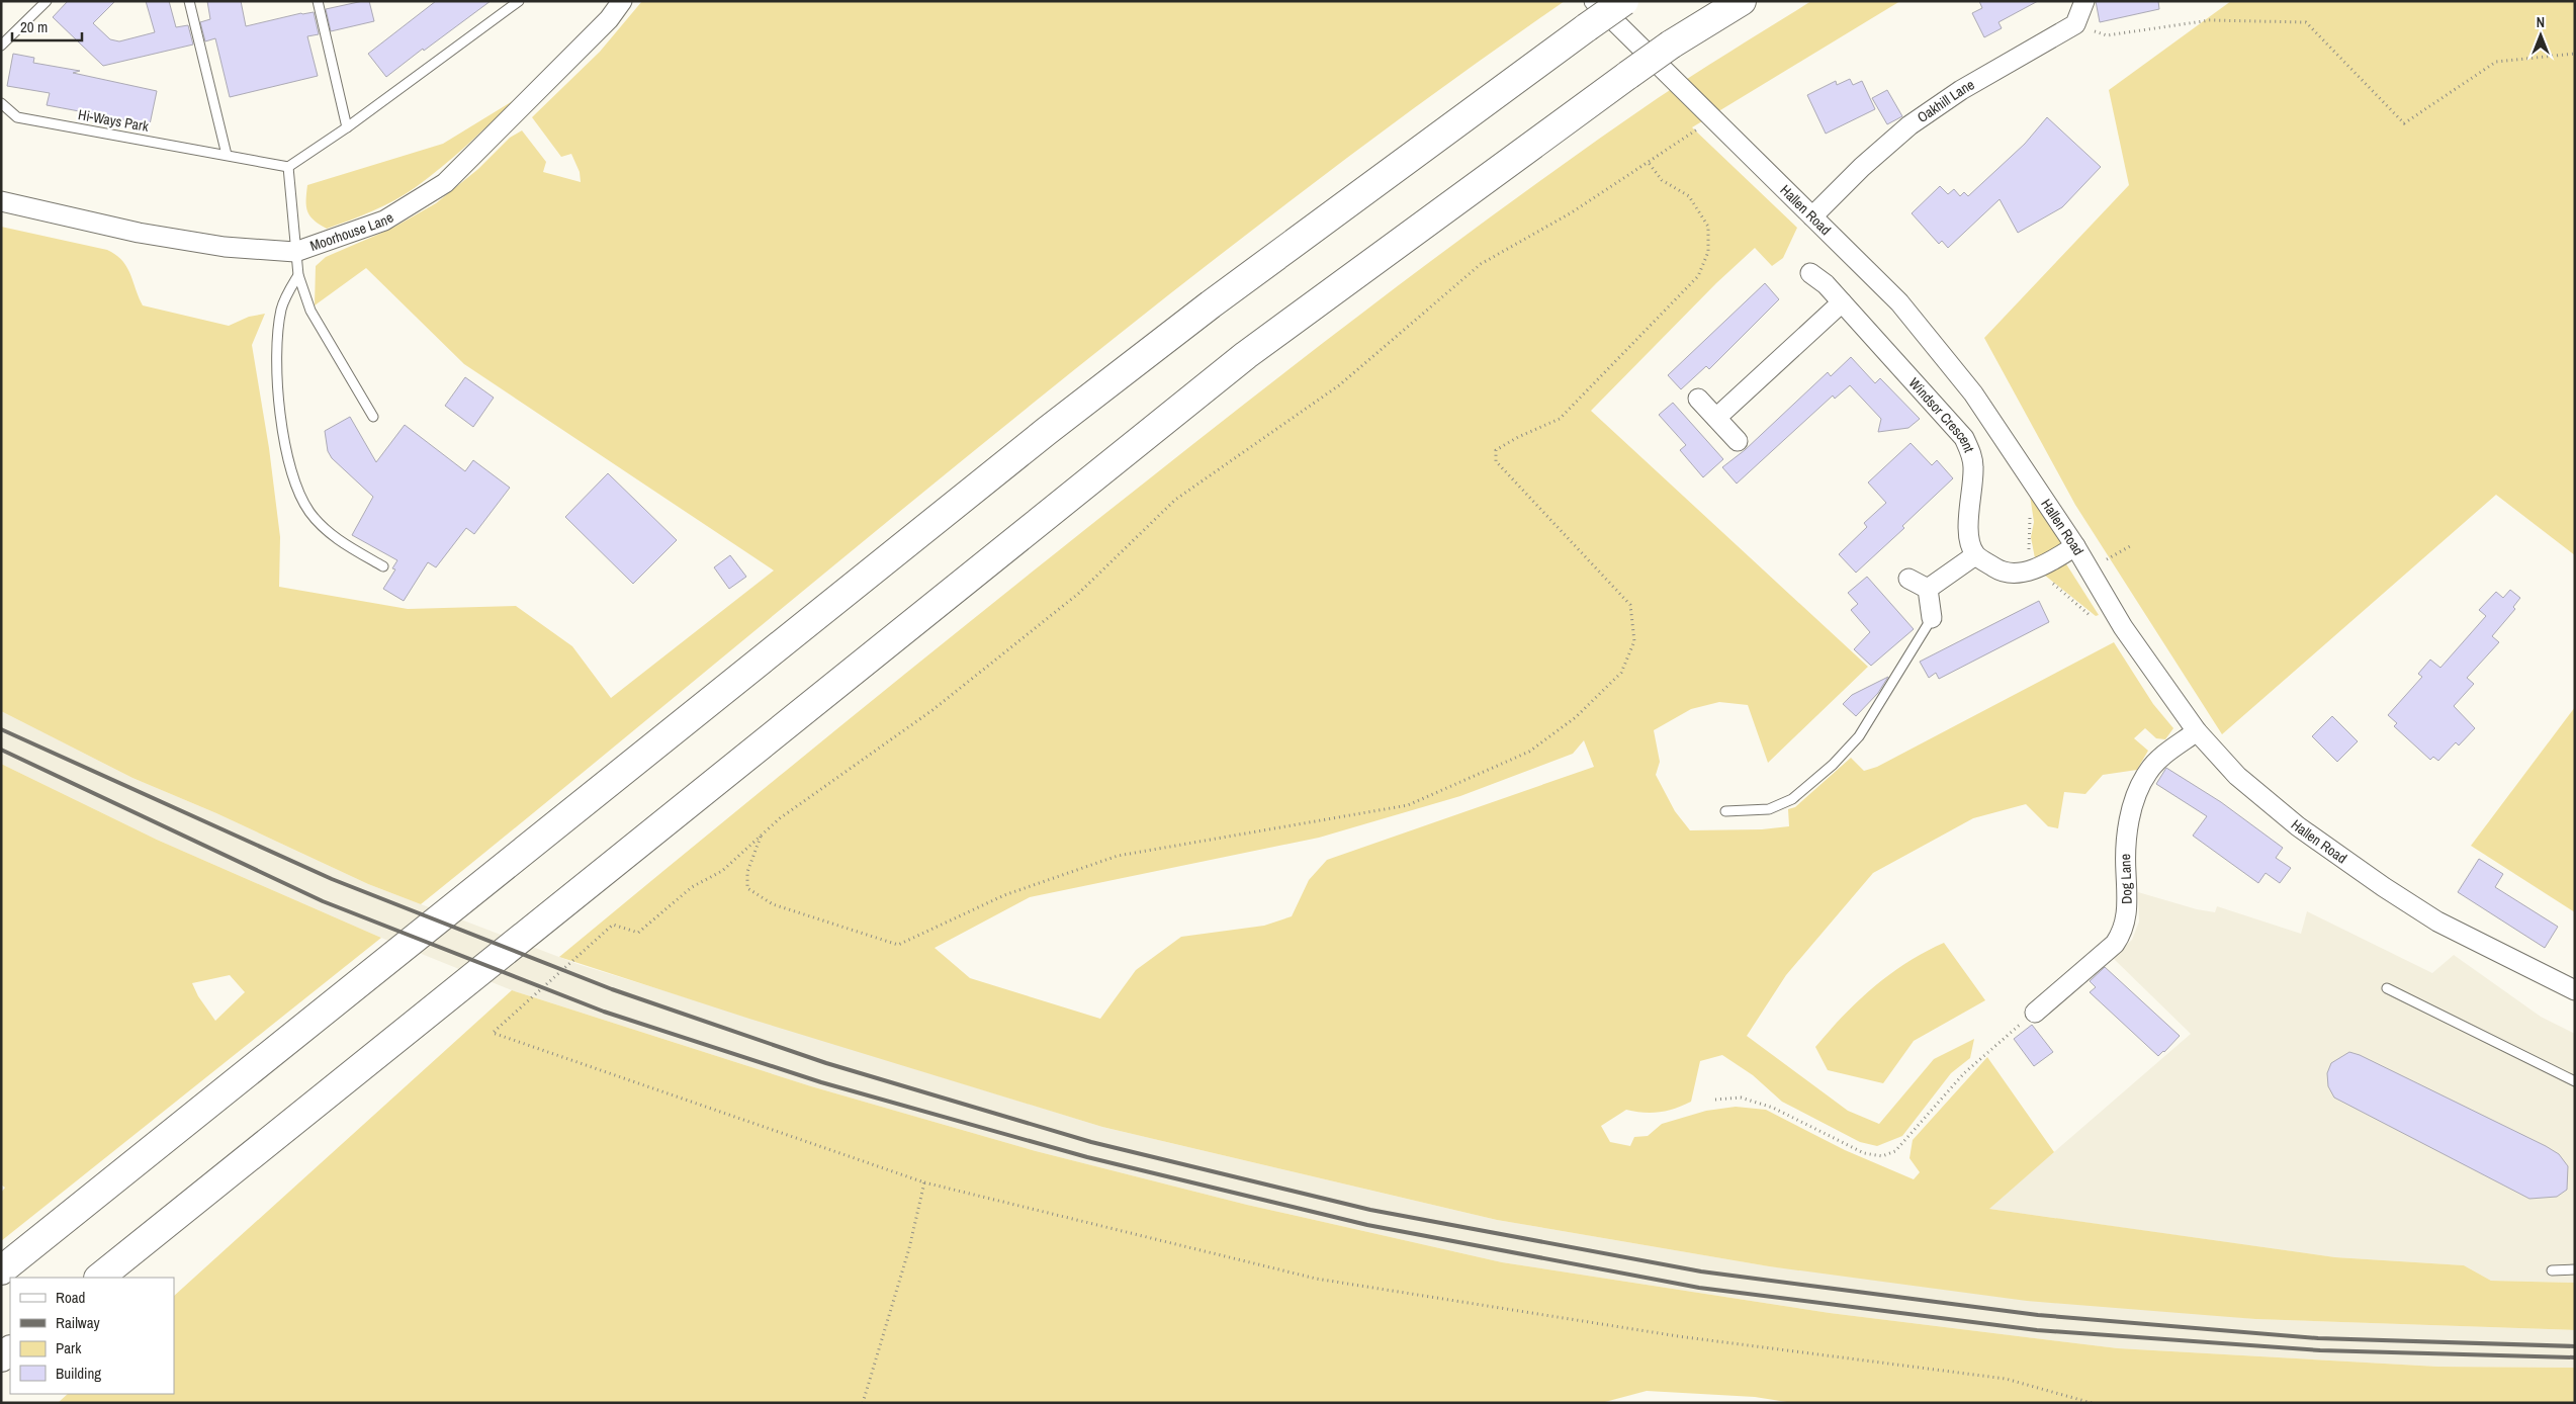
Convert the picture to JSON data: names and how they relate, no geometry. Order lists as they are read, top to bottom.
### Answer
{
  "streets": {
    "street": [
      "Oakhill Lane",
      "Hallen Road",
      "Moorhouse Lane",
      "Windsor Crescent",
      "Dog Lane"
    ],
    "lane": ["Hi-Ways Park"]
  },
  "crossings": [
    ["Oakhill Lane", "Hallen Road"],
    ["Hallen Road", "Dog Lane"]
  ],
  "legend": [
    "Road",
    "Railway",
    "Park",
    "Building"
  ],
  "scale_bar": "20 m",
  "north": "top"
}
